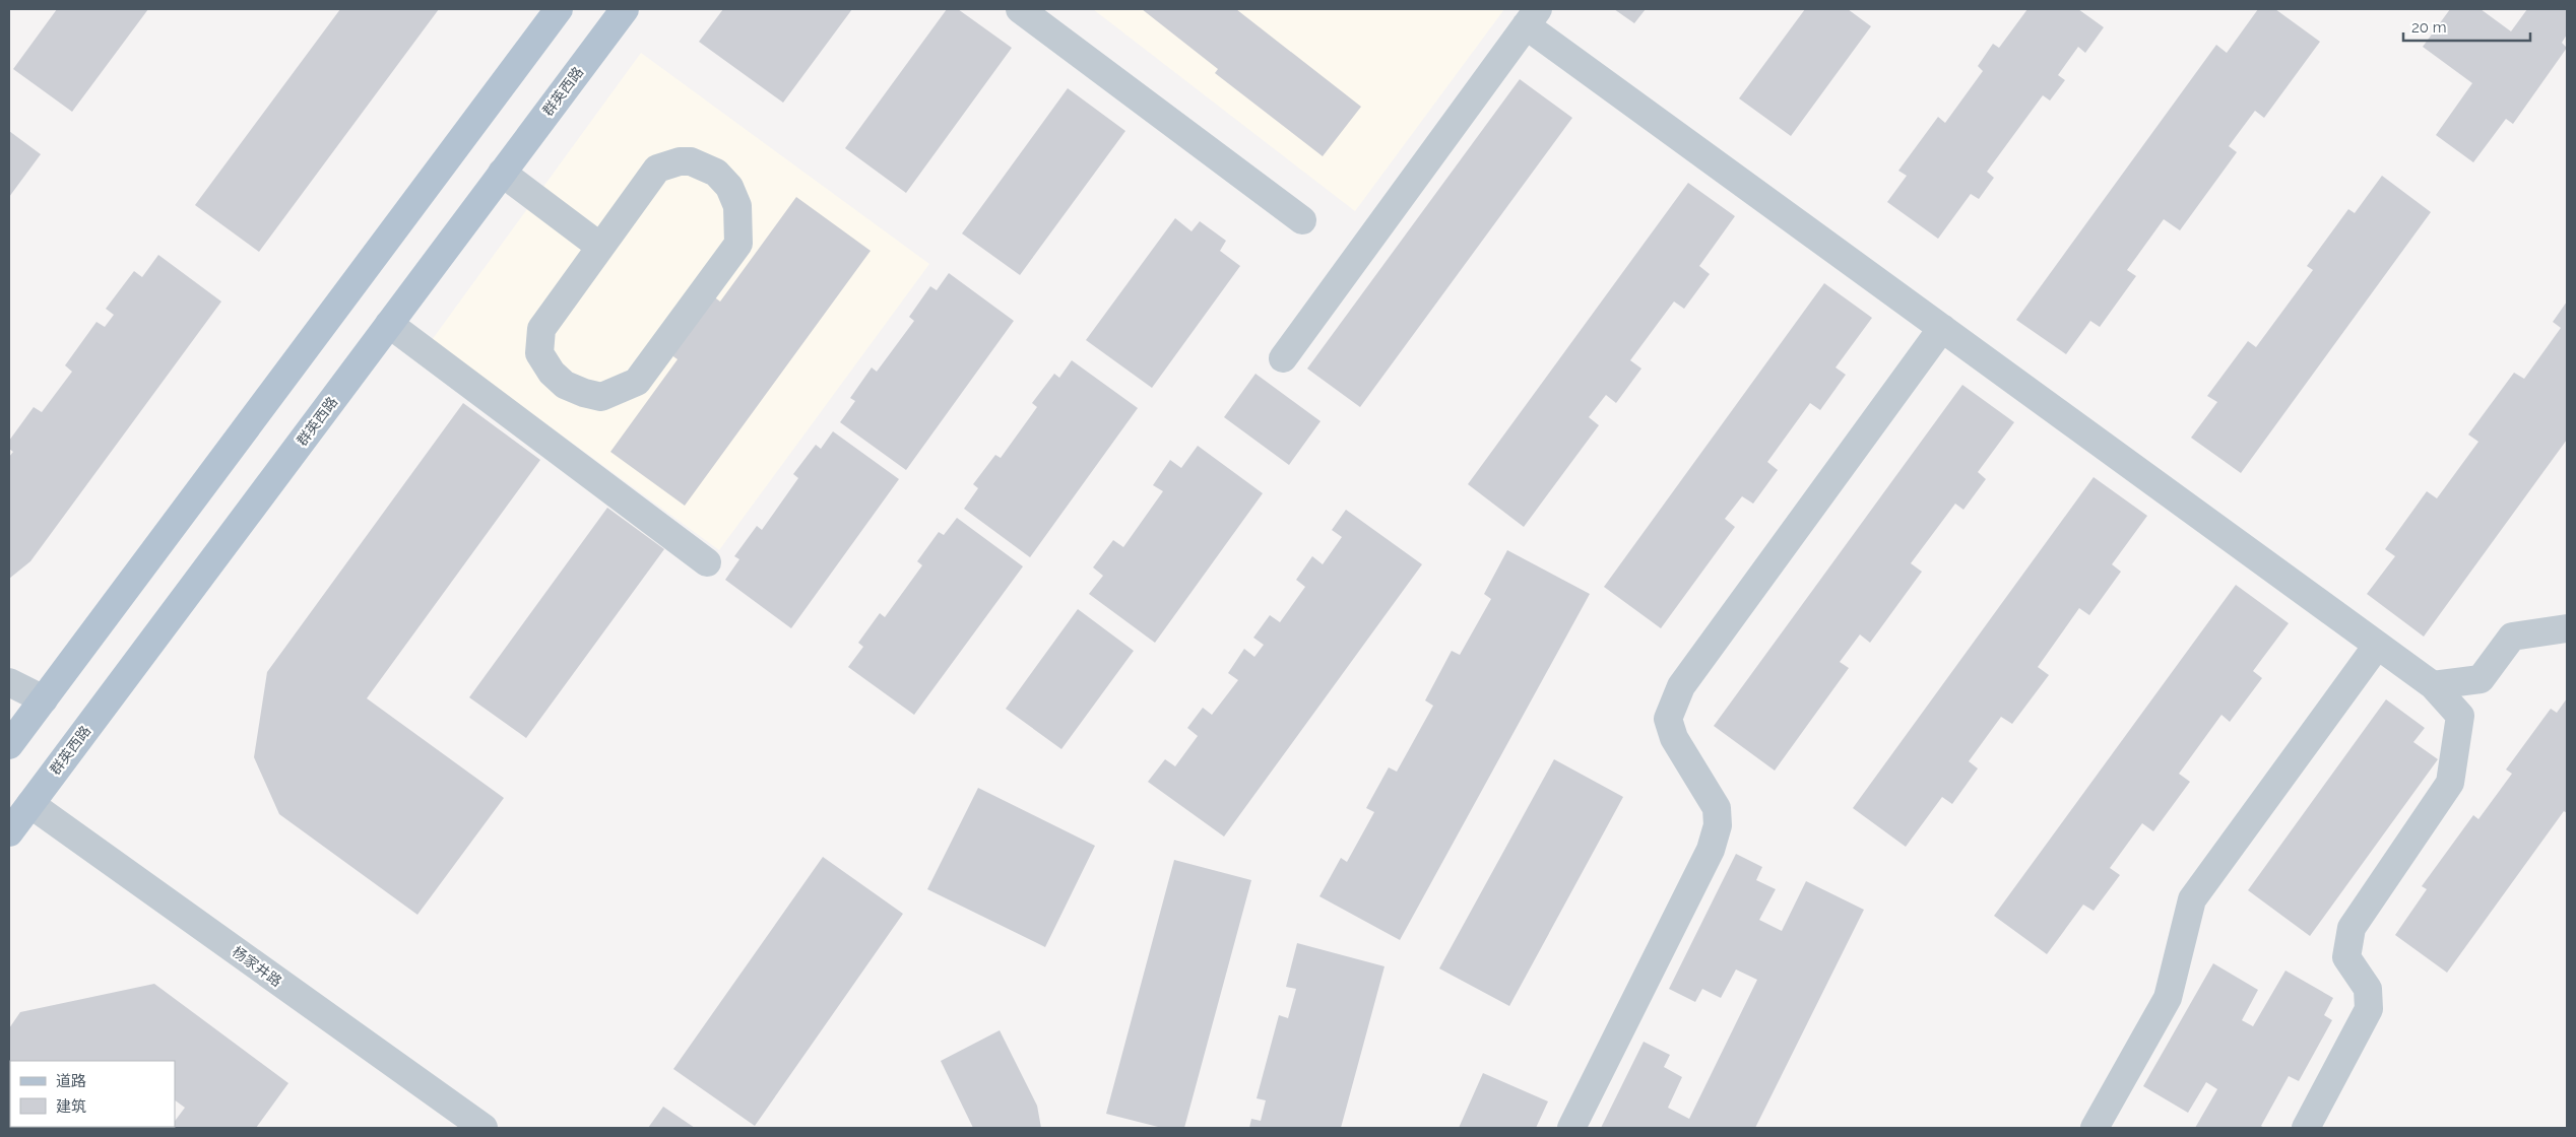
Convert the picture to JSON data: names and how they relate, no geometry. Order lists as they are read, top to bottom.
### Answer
{
  "streets": {
    "main road": ["群英西路"],
    "street": ["杨家井路"]
  },
  "crossings": [
    ["群英西路", "杨家井路"]
  ],
  "legend": ["道路", "建筑"],
  "scale_bar": "20 m"
}
